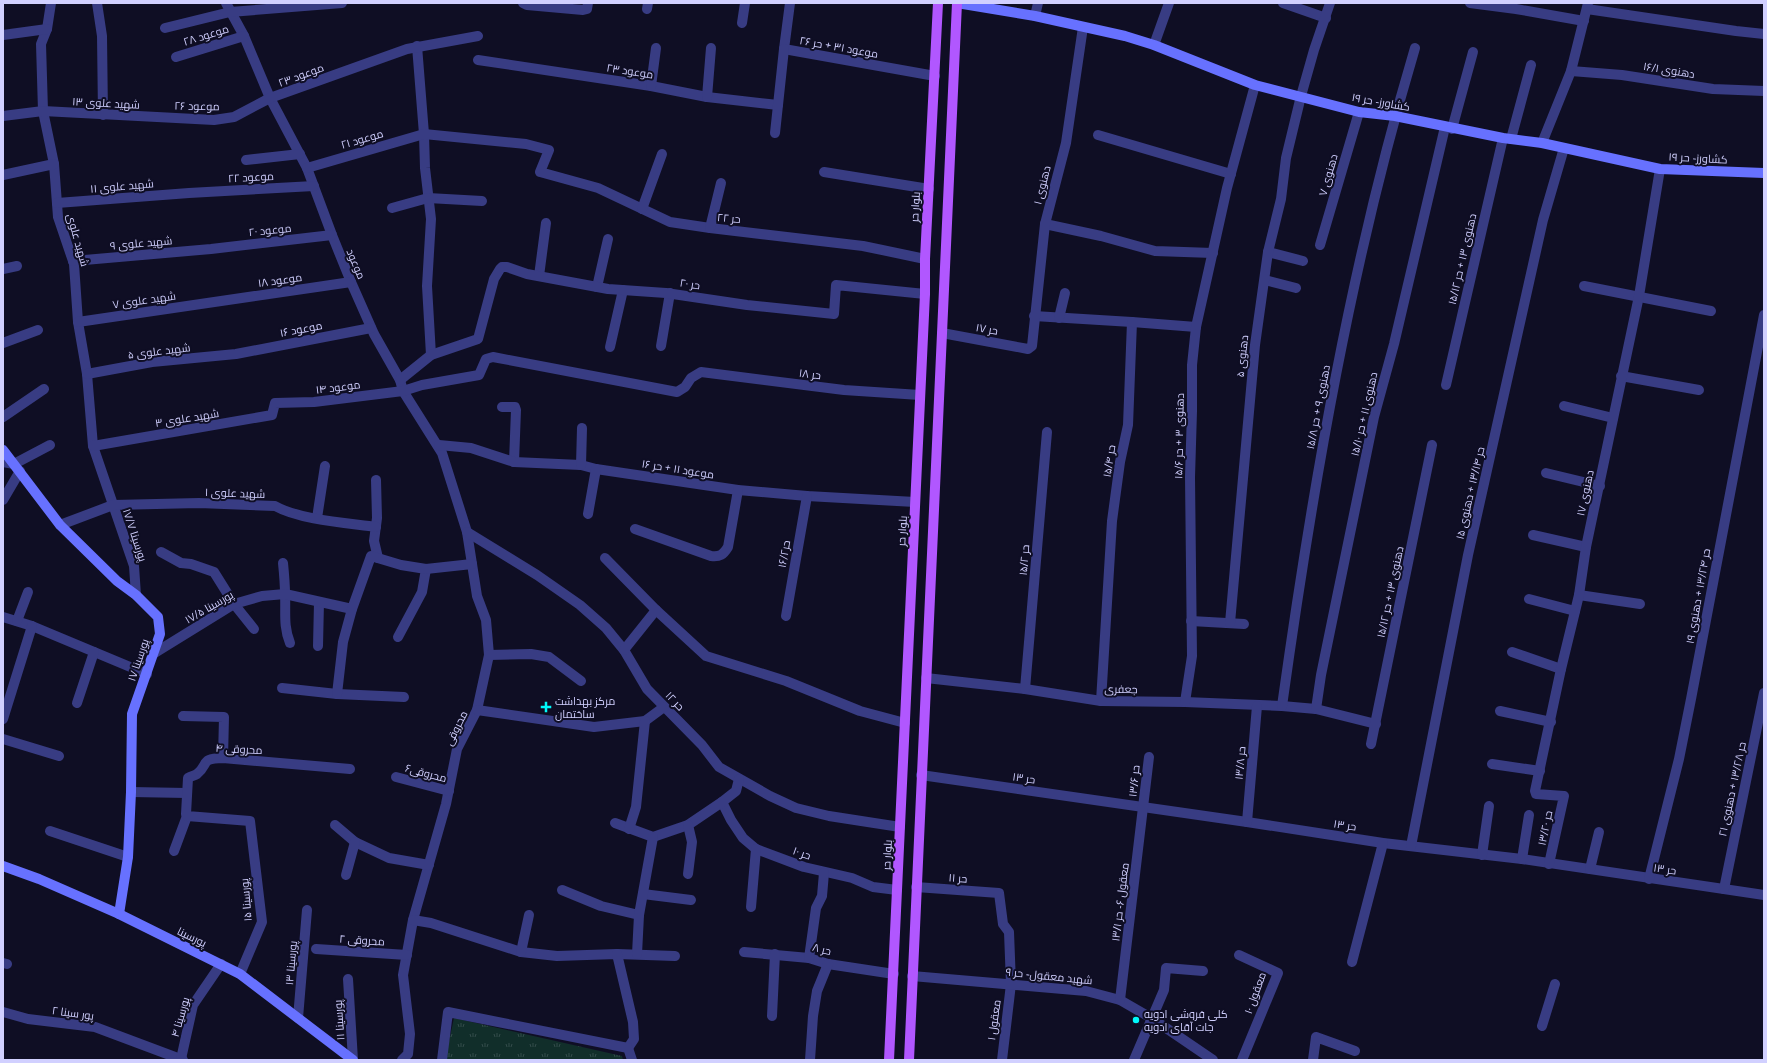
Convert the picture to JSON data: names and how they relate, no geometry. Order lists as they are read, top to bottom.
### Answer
{
  "streets": {
    "main road": ["بلوار حر"],
    "street": [
      "موعود ۲۸",
      "موعود ۳۱ + حر ۲۶",
      "دهنوی ۱۶/۱",
      "موعود ۲۳",
      "کشاورز - حر ۱۹",
      "شهید علوی ۱۳",
      "موعود ۲۶",
      "موعود ۲۱",
      "دهنوی ۷",
      "موعود ۲۲",
      "دهنوی ۱",
      "شهید علوی ۱۱",
      "حر ۲۲",
      "موعود ۲۰",
      "شهید علوی",
      "شهید علوی ۹",
      "دهنوی ۱۳ + حر ۱۵/۱۲",
      "موعود",
      "موعود ۱۸",
      "حر ۲۰",
      "شهید علوی ۷",
      "موعود ۱۶",
      "حر ۱۷",
      "شهید علوی ۵",
      "دهنوی ۵",
      "حر ۱۸",
      "موعود ۱۴",
      "دهنوی ۹ + حر ۱۵/۸",
      "دهنوی ۱۱ + حر ۱۵/۱۰",
      "شهید علوی ۳",
      "دهنوی ۳ + حر ۱۵/۶",
      "حر ۱۵/۴",
      "موعود ۱۱ + حر ۱۶",
      "شهید علوی ۱",
      "حر ۱۳/۱۴ + دهنوی ۱۵",
      "دهنوی ۱۷",
      "پورسینا ۱۷/۷",
      "حر۱۶/۲",
      "حر ۱۵/۲",
      "حر ۱۳/۲۴ + دهنوی ۱۹",
      "پورسینا ۱۷/۵",
      "پورسینا ۱۷",
      "جعفری",
      "حر ۱۲",
      "محروقی",
      "محروقی ۴",
      "حر ۱۳/۸",
      "محروقی۶",
      "حر ۱۳",
      "حر ۱۳/۶",
      "حر ۱۳/۲۸ + دهنوی ۲۱",
      "حر ۱۳/۲۰",
      "حر ۱۰",
      "حر ۱۱",
      "پورسینا ۱۵",
      "معقول ۶ - حر ۱۳/۱",
      "پورسینا",
      "محروقی ۲",
      "حر ۸",
      "پورسینا ۱۳",
      "شهید معقول - حر ۹",
      "معقول ۱۰",
      "پور سینا ۲",
      "پورسینا ۴",
      "پورسینا ۱۱",
      "معقول ۱"
    ]
  },
  "crossings": [
    ["موعود ۲۸", "موعود"],
    ["موعود ۳۱ + حر ۲۶", "بلوار حر"],
    ["موعود ۲۳", "موعود ۲۶"],
    ["موعود ۲۳", "موعود"],
    ["کشاورز - حر ۱۹", "دهنوی ۷"],
    ["کشاورز - حر ۱۹", "دهنوی ۱"],
    ["کشاورز - حر ۱۹", "دهنوی ۱۳ + حر ۱۵/۱۲"],
    ["کشاورز - حر ۱۹", "دهنوی ۵"],
    ["کشاورز - حر ۱۹", "دهنوی ۹ + حر ۱۵/۸"],
    ["کشاورز - حر ۱۹", "دهنوی ۱۱ + حر ۱۵/۱۰"],
    ["کشاورز - حر ۱۹", "دهنوی ۳ + حر ۱۵/۶"],
    ["کشاورز - حر ۱۹", "حر ۱۳/۱۴ + دهنوی ۱۵"],
    ["کشاورز - حر ۱۹", "دهنوی ۱۷"],
    ["شهید علوی ۱۳", "موعود ۲۶"],
    ["شهید علوی ۱۳", "شهید علوی"],
    ["موعود ۲۶", "موعود"],
    ["موعود ۲۱", "حر ۲۲"],
    ["موعود ۲۱", "موعود"],
    ["موعود ۲۲", "شهید علوی ۱۱"],
    ["موعود ۲۲", "موعود"],
    ["دهنوی ۱", "حر ۱۷"],
    ["شهید علوی ۱۱", "شهید علوی"],
    ["بلوار حر", "حر ۲۲"],
    ["بلوار حر", "حر ۲۰"],
    ["بلوار حر", "حر ۱۸"],
    ["بلوار حر", "موعود ۱۱ + حر ۱۶"],
    ["بلوار حر", "حر ۱۲"],
    ["بلوار حر", "حر ۱۰"],
    ["بلوار حر", "حر ۸"],
    ["موعود ۲۰", "شهید علوی ۹"],
    ["موعود ۲۰", "موعود"],
    ["شهید علوی", "شهید علوی ۹"],
    ["شهید علوی", "شهید علوی ۷"],
    ["شهید علوی", "شهید علوی ۵"],
    ["شهید علوی", "شهید علوی ۳"],
    ["شهید علوی", "شهید علوی ۱"],
    ["شهید علوی", "پورسینا ۱۷/۷"],
    ["دهنوی ۱۳ + حر ۱۵/۱۲", "جعفری"],
    ["موعود", "موعود ۱۸"],
    ["موعود", "موعود ۱۶"],
    ["موعود", "موعود ۱۴"],
    ["موعود", "موعود ۱۱ + حر ۱۶"],
    ["موعود", "حر ۱۲"],
    ["موعود", "محروقی"],
    ["موعود ۱۸", "شهید علوی ۷"],
    ["موعود ۱۶", "شهید علوی ۵"],
    ["حر ۱۸", "موعود ۱۴"],
    ["موعود ۱۴", "شهید علوی ۳"],
    ["دهنوی ۹ + حر ۱۵/۸", "جعفری"],
    ["دهنوی ۱۱ + حر ۱۵/۱۰", "جعفری"],
    ["دهنوی ۳ + حر ۱۵/۶", "جعفری"],
    ["حر ۱۵/۴", "جعفری"],
    ["موعود ۱۱ + حر ۱۶", "حر۱۶/۲"],
    ["شهید علوی ۱", "پورسینا ۱۷/۷"],
    ["شهید علوی ۱", "پورسینا ۱۷"],
    ["حر ۱۳/۱۴ + دهنوی ۱۵", "حر ۱۳"],
    ["دهنوی ۱۷", "حر ۱۳/۲۰"],
    ["پورسینا ۱۷/۷", "پورسینا ۱۷"],
    ["حر ۱۵/۲", "جعفری"],
    ["حر ۱۳/۲۴ + دهنوی ۱۹", "حر ۱۳"],
    ["پورسینا ۱۷/۵", "پورسینا ۱۷"],
    ["پورسینا ۱۷", "پورسینا"],
    ["جعفری", "حر ۱۳/۸"],
    ["حر ۱۲", "محروقی"],
    ["محروقی", "محروقی۶"],
    ["محروقی", "محروقی ۲"],
    ["محروقی ۴", "پورسینا ۱۵"],
    ["حر ۱۳/۸", "حر ۱۳"],
    ["حر ۱۳", "حر ۱۳/۶"],
    ["حر ۱۳", "حر ۱۳/۲۸ + دهنوی ۲۱"],
    ["حر ۱۳", "حر ۱۳/۲۰"],
    ["حر ۱۳", "معقول ۶ - حر ۱۳/۱"],
    ["حر ۱۳/۶", "معقول ۶ - حر ۱۳/۱"],
    ["حر ۱۱", "معقول ۱"],
    ["پورسینا ۱۵", "پورسینا"],
    ["معقول ۶ - حر ۱۳/۱", "شهید معقول - حر ۹"],
    ["پورسینا", "پورسینا ۱۳"],
    ["پورسینا", "پورسینا ۴"],
    ["پورسینا", "پورسینا ۱۱"],
    ["شهید معقول - حر ۹", "معقول ۱"],
    ["پور سینا ۲", "پورسینا ۴"]
  ],
  "places": {
    "health": ["مرکز بهداشت ساختمان"],
    "other": ["کلی فروشی ادویه جات آقای ادویه"]
  }
}
